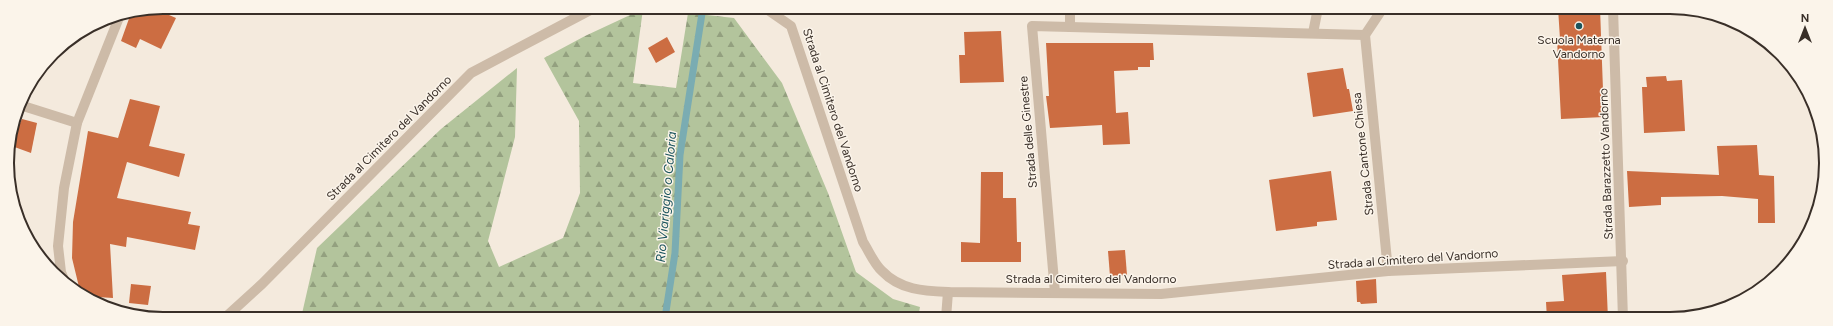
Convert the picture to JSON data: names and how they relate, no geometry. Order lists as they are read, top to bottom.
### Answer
{
  "streets": {
    "street": [
      "Strada al Cimitero del Vandorno",
      "Strada delle Ginestre",
      "Strada Cantone Chiesa",
      "Strada Barazzetto Vandorno"
    ]
  },
  "crossings": [
    ["Strada al Cimitero del Vandorno", "Strada delle Ginestre"],
    ["Strada al Cimitero del Vandorno", "Strada Cantone Chiesa"],
    ["Strada al Cimitero del Vandorno", "Strada Barazzetto Vandorno"]
  ],
  "water": ["Rio Viariggio o Caloria"],
  "places": ["Scuola Materna Vandorno"],
  "north": "top"
}
